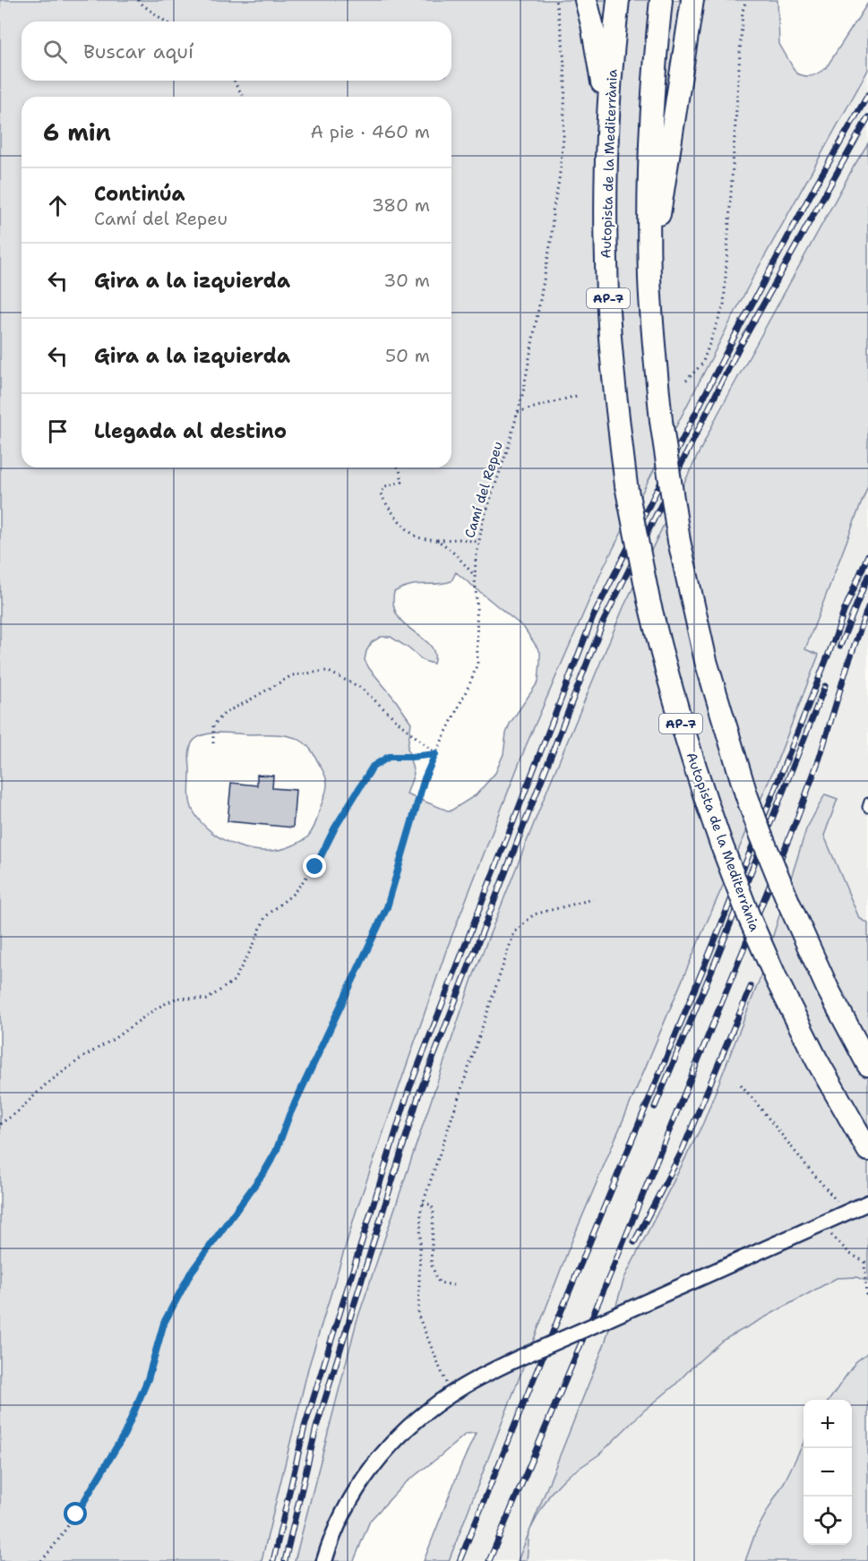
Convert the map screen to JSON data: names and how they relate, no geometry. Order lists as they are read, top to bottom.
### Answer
{
  "streets": {
    "highway": ["Autopista de la Mediterrània", "AP-7"],
    "path": ["Camí del Repeu"]
  },
  "page": {
    "search": "Buscar aquí",
    "heading": ["6 min", "A pie · 460 m"],
    "list": [
      ["Continúa", "Camí del Repeu", "380 m"],
      ["Gira a la izquierda", "30 m"],
      ["Gira a la izquierda", "50 m"],
      "Llegada al destino"
    ],
    "map_buttons": ["+", "−"]
  }
}
